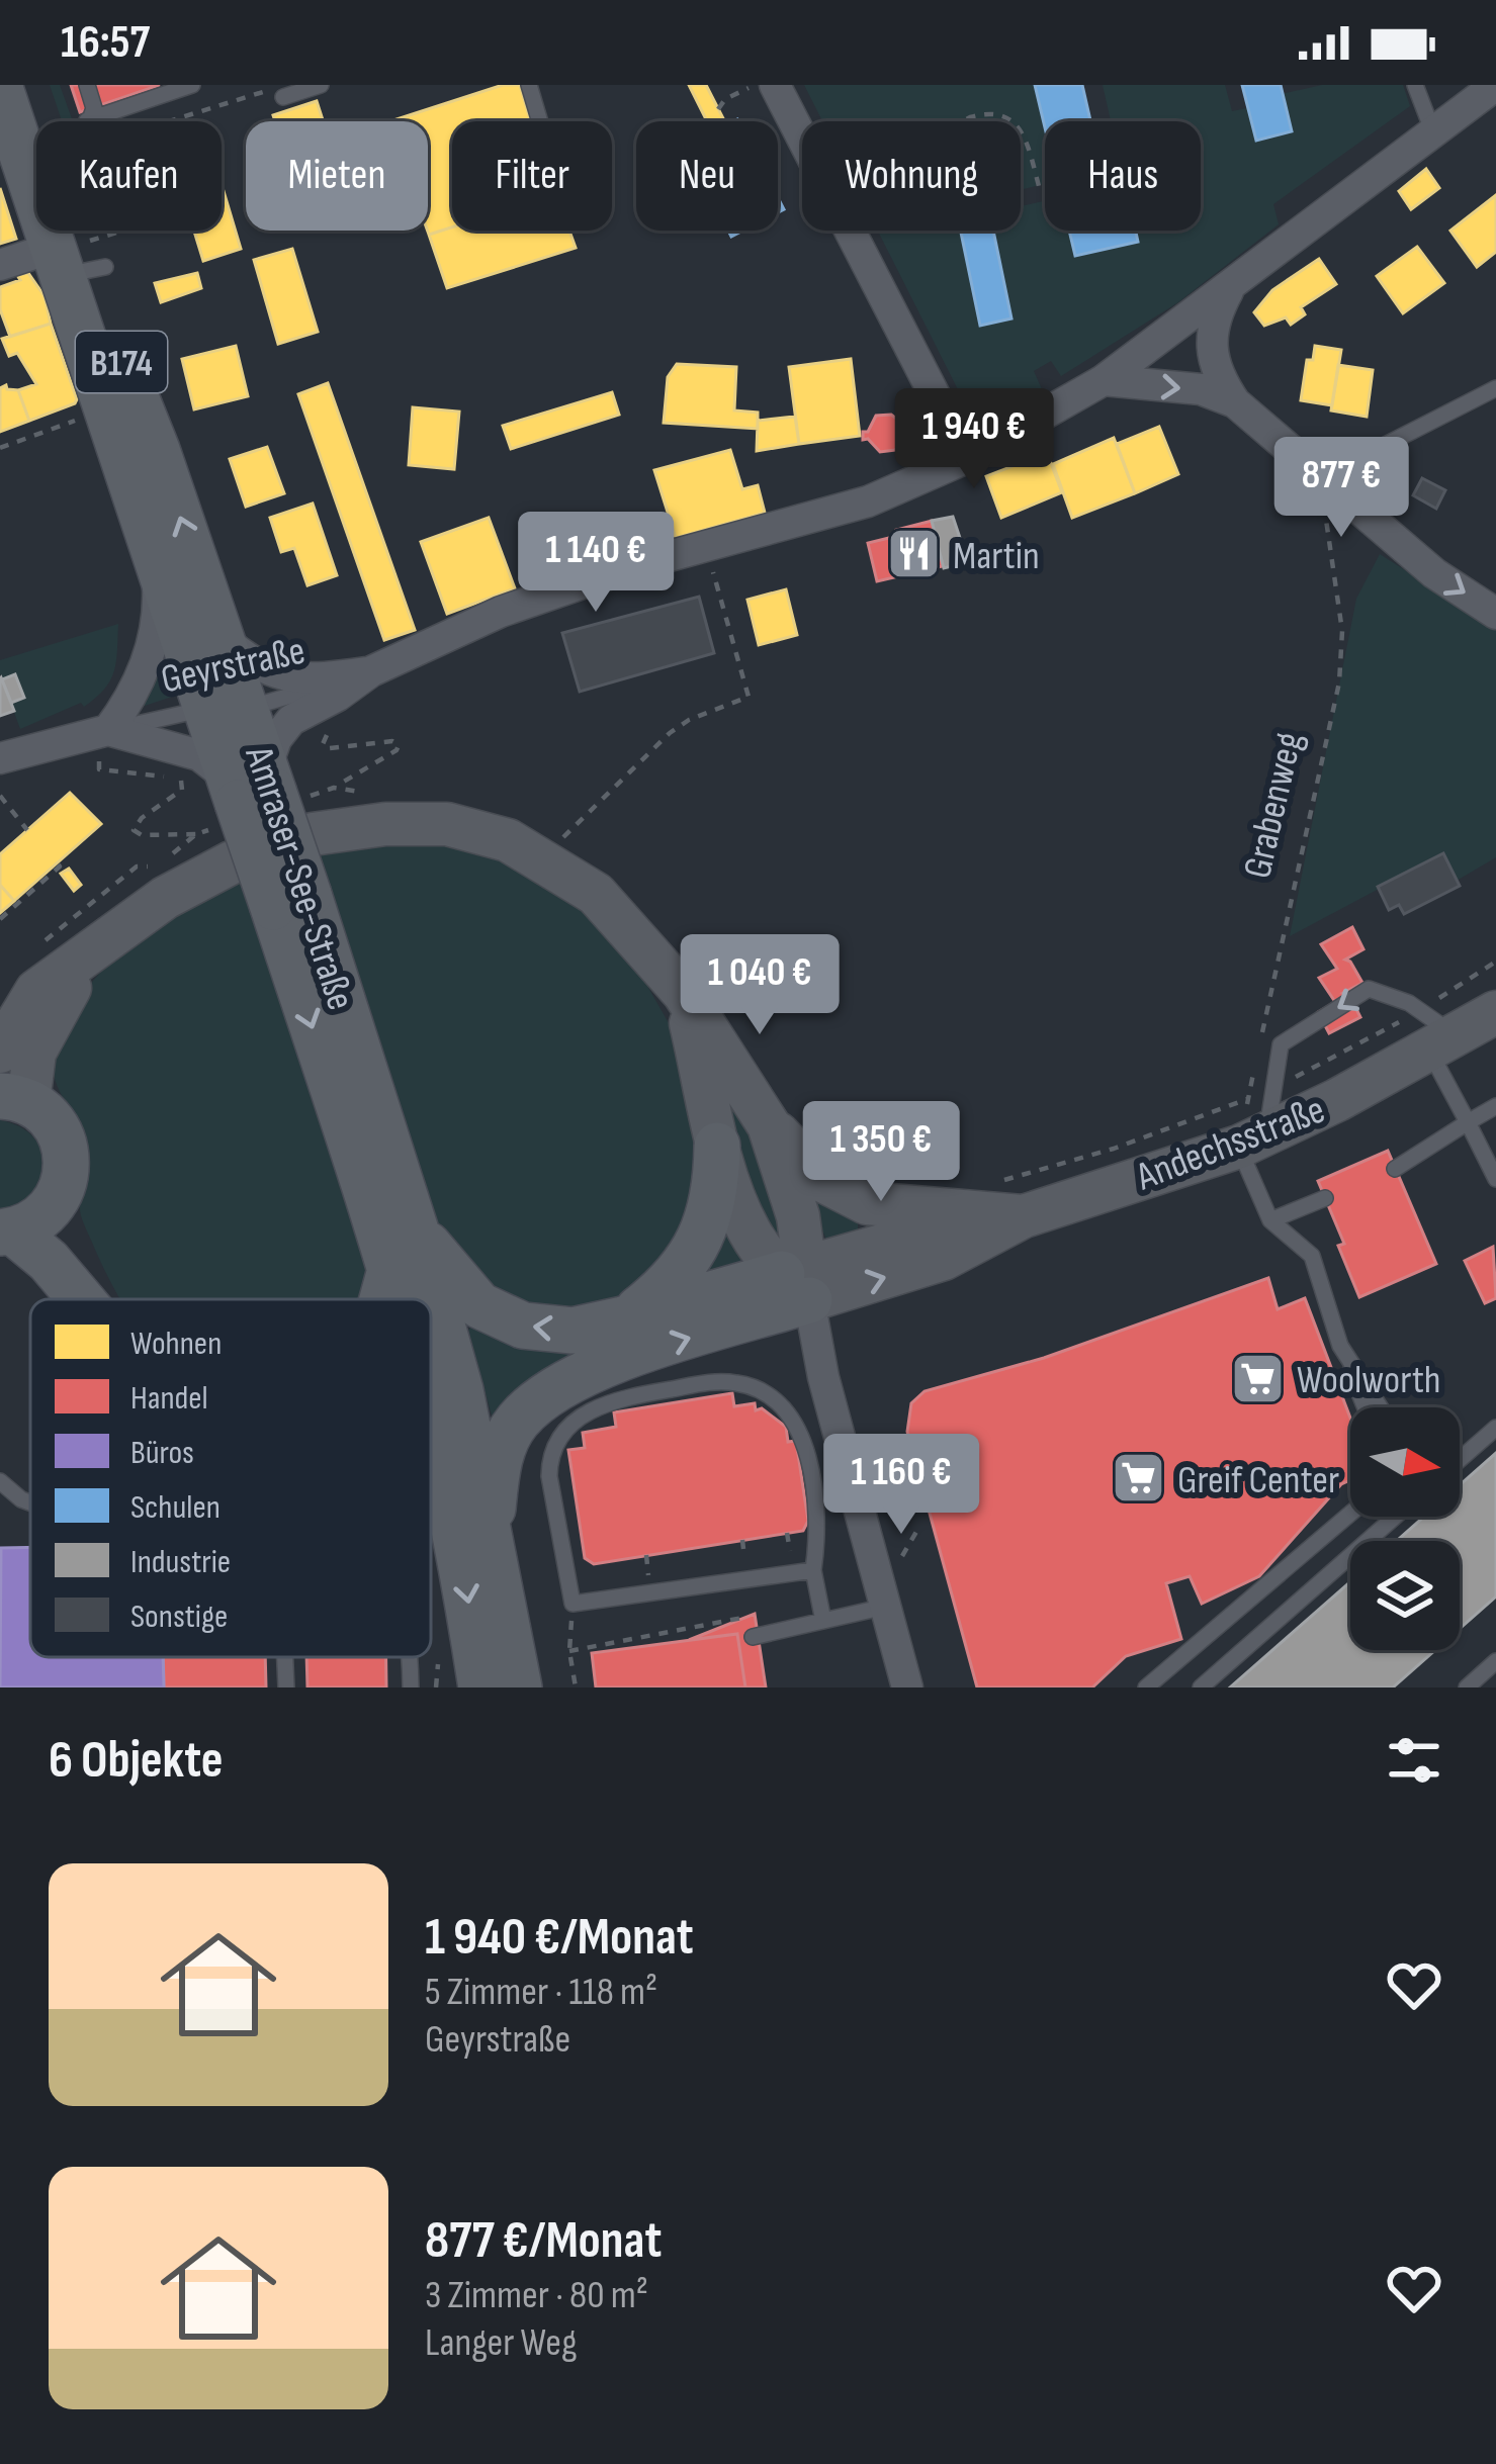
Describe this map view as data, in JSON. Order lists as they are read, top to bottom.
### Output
{
  "streets": {
    "main road": ["B174", "Amraser-See-Straße", "Andechsstraße"],
    "street": ["Geyrstraße"],
    "path": ["Grabenweg"]
  },
  "crossings": [
    ["Geyrstraße", "Amraser-See-Straße"]
  ],
  "places": {
    "restaurant": ["Martin"],
    "supermarket": ["Woolworth", "Greif Center"]
  },
  "legend": [
    "Wohnen",
    "Handel",
    "Büros",
    "Schulen",
    "Industrie",
    "Sonstige"
  ],
  "north": "right",
  "page": {
    "status": "16:57",
    "chip": [
      "Kaufen",
      "Mieten",
      "Filter",
      "Neu",
      "Wohnung",
      "Haus"
    ],
    "price": [
      "1 940 €",
      "877 €",
      "1 140 €",
      "1 040 €",
      "1 350 €",
      "1 160 €"
    ],
    "heading": "6 Objekte",
    "list": [
      {
        "name": "1 940 €/Monat",
        "note": "5 Zimmer · 118 m² · Geyrstraße"
      },
      {
        "name": "877 €/Monat",
        "note": "3 Zimmer · 80 m² · Langer Weg"
      }
    ]
  }
}
